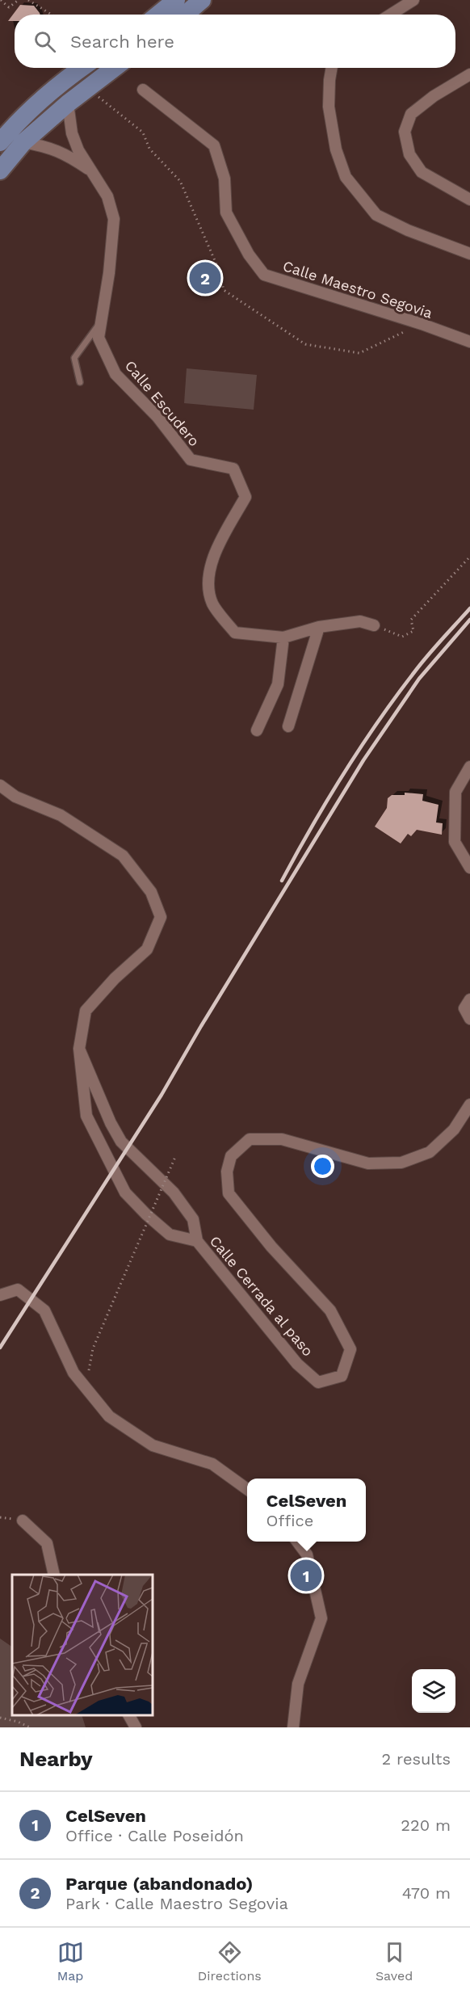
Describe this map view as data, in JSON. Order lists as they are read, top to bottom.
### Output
{
  "streets": {
    "street": ["Calle Maestro Segovia", "Calle Escudero", "Calle Cerrada al paso"]
  },
  "page": {
    "search": "Search here",
    "pins": ["2", "1"],
    "popup": ["CelSeven", "Office"],
    "heading": ["Nearby", "2 results"],
    "list": [
      {
        "mark": "1",
        "name": "CelSeven",
        "note": "Office · Calle Poseidón",
        "value": "220 m"
      },
      {
        "mark": "2",
        "name": "Parque (abandonado)",
        "note": "Park · Calle Maestro Segovia",
        "value": "470 m"
      }
    ],
    "nav": ["Map", "Directions", "Saved"]
  }
}
